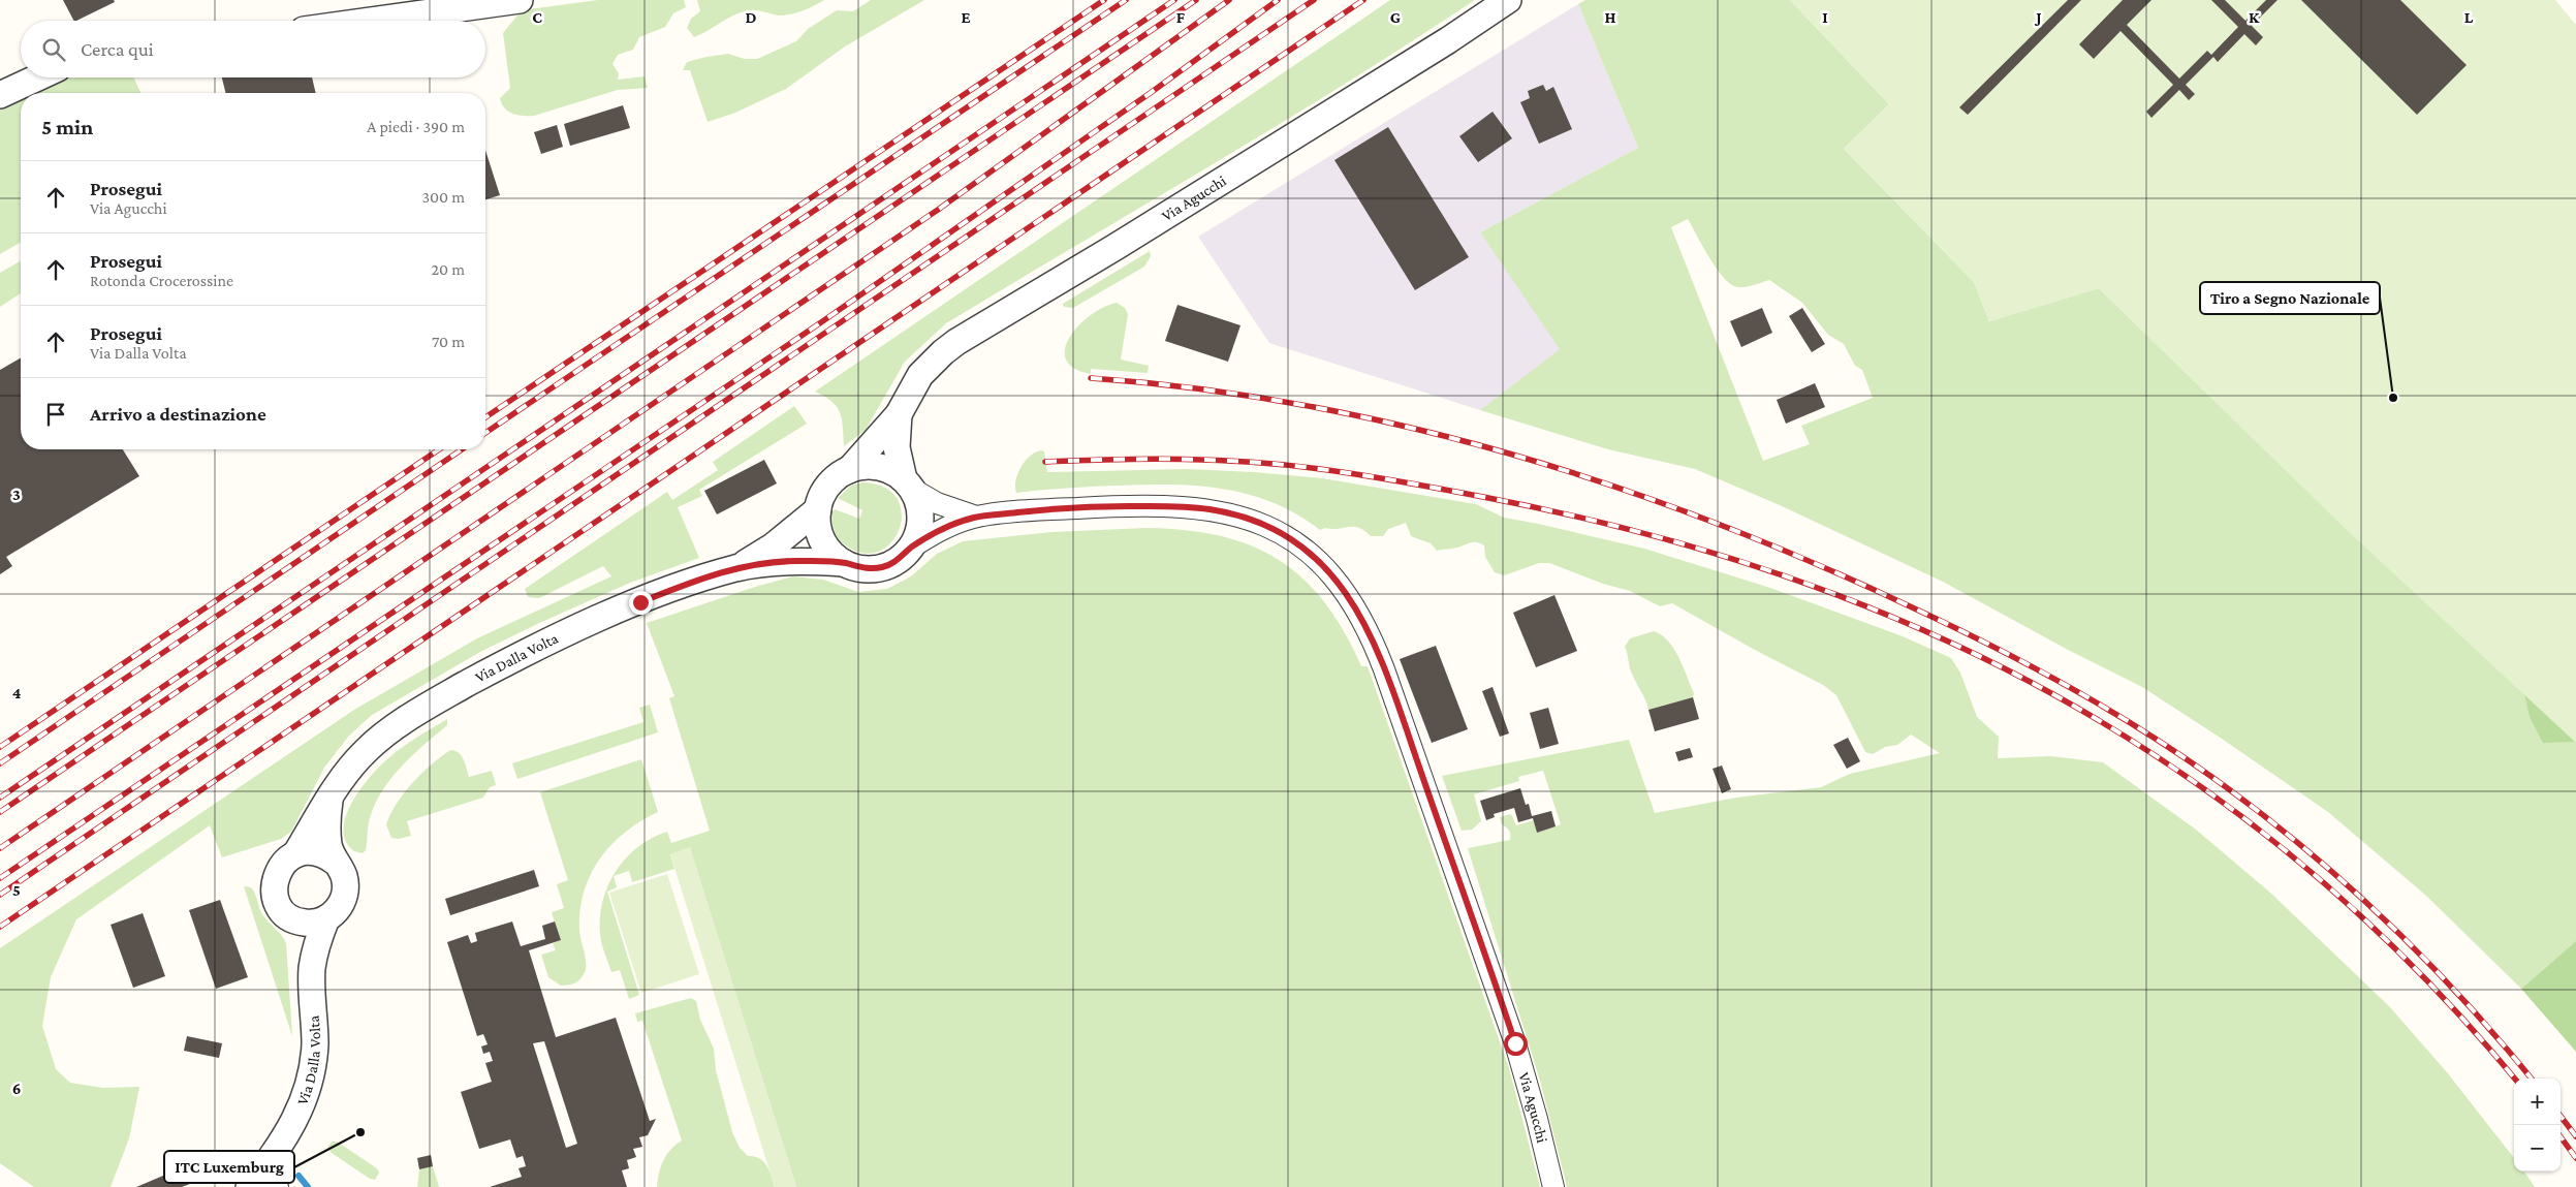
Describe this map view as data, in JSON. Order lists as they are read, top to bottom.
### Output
{
  "streets": {
    "street": ["Via Agucchi", "Via Dalla Volta"]
  },
  "crossings": [
    ["Via Agucchi", "Via Dalla Volta"]
  ],
  "places": ["Tiro a Segno Nazionale", "ITC Luxemburg"],
  "page": {
    "search": "Cerca qui",
    "heading": ["5 min", "A piedi · 390 m"],
    "list": [
      ["Prosegui", "Via Agucchi", "300 m"],
      ["Prosegui", "Rotonda Crocerossine", "20 m"],
      ["Prosegui", "Via Dalla Volta", "70 m"],
      "Arrivo a destinazione"
    ],
    "map_buttons": ["+", "−"]
  },
  "grid": {
    "columns": [
      "C",
      "D",
      "E",
      "F",
      "G",
      "H",
      "I",
      "J",
      "K",
      "L"
    ],
    "rows": [
      "3",
      "4",
      "5",
      "6"
    ]
  }
}
